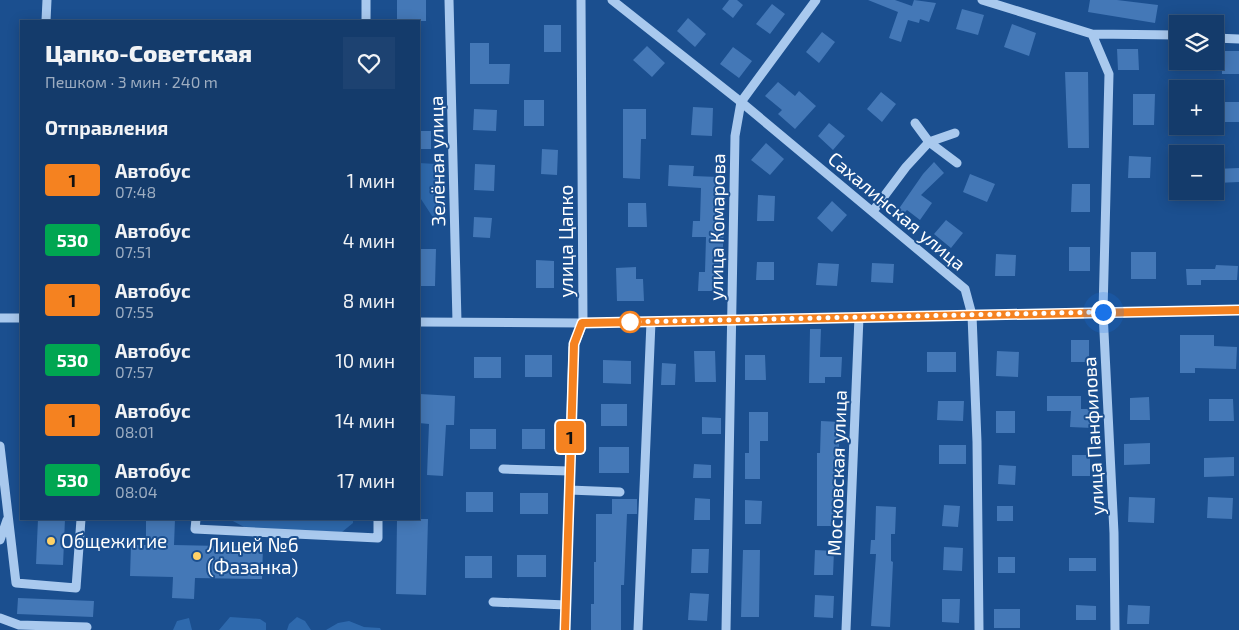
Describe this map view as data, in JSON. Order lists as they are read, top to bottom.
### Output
{
  "streets": {
    "street": [
      "Зелёная улица",
      "Сахалинская улица",
      "улица Комарова",
      "улица Цапко",
      "улица Панфилова",
      "Московская улица"
    ]
  },
  "crossings": [
    ["Сахалинская улица", "улица Комарова"]
  ],
  "places": ["Общежитие", "Лицей №6 (Фазанка)"],
  "lines": ["bus line 1"],
  "page": {
    "on_map": "1",
    "map_buttons": ["+", "−"],
    "heading": [
      ["Цапко-Советская", "Пешком · 3 мин · 240 m"],
      "Отправления"
    ],
    "list": [
      {
        "mark": "1",
        "name": "Автобус",
        "note": "07:48",
        "value": "1 мин"
      },
      {
        "mark": "530",
        "name": "Автобус",
        "note": "07:51",
        "value": "4 мин"
      },
      {
        "mark": "1",
        "name": "Автобус",
        "note": "07:55",
        "value": "8 мин"
      },
      {
        "mark": "530",
        "name": "Автобус",
        "note": "07:57",
        "value": "10 мин"
      },
      {
        "mark": "1",
        "name": "Автобус",
        "note": "08:01",
        "value": "14 мин"
      },
      {
        "mark": "530",
        "name": "Автобус",
        "note": "08:04",
        "value": "17 мин"
      }
    ]
  }
}
